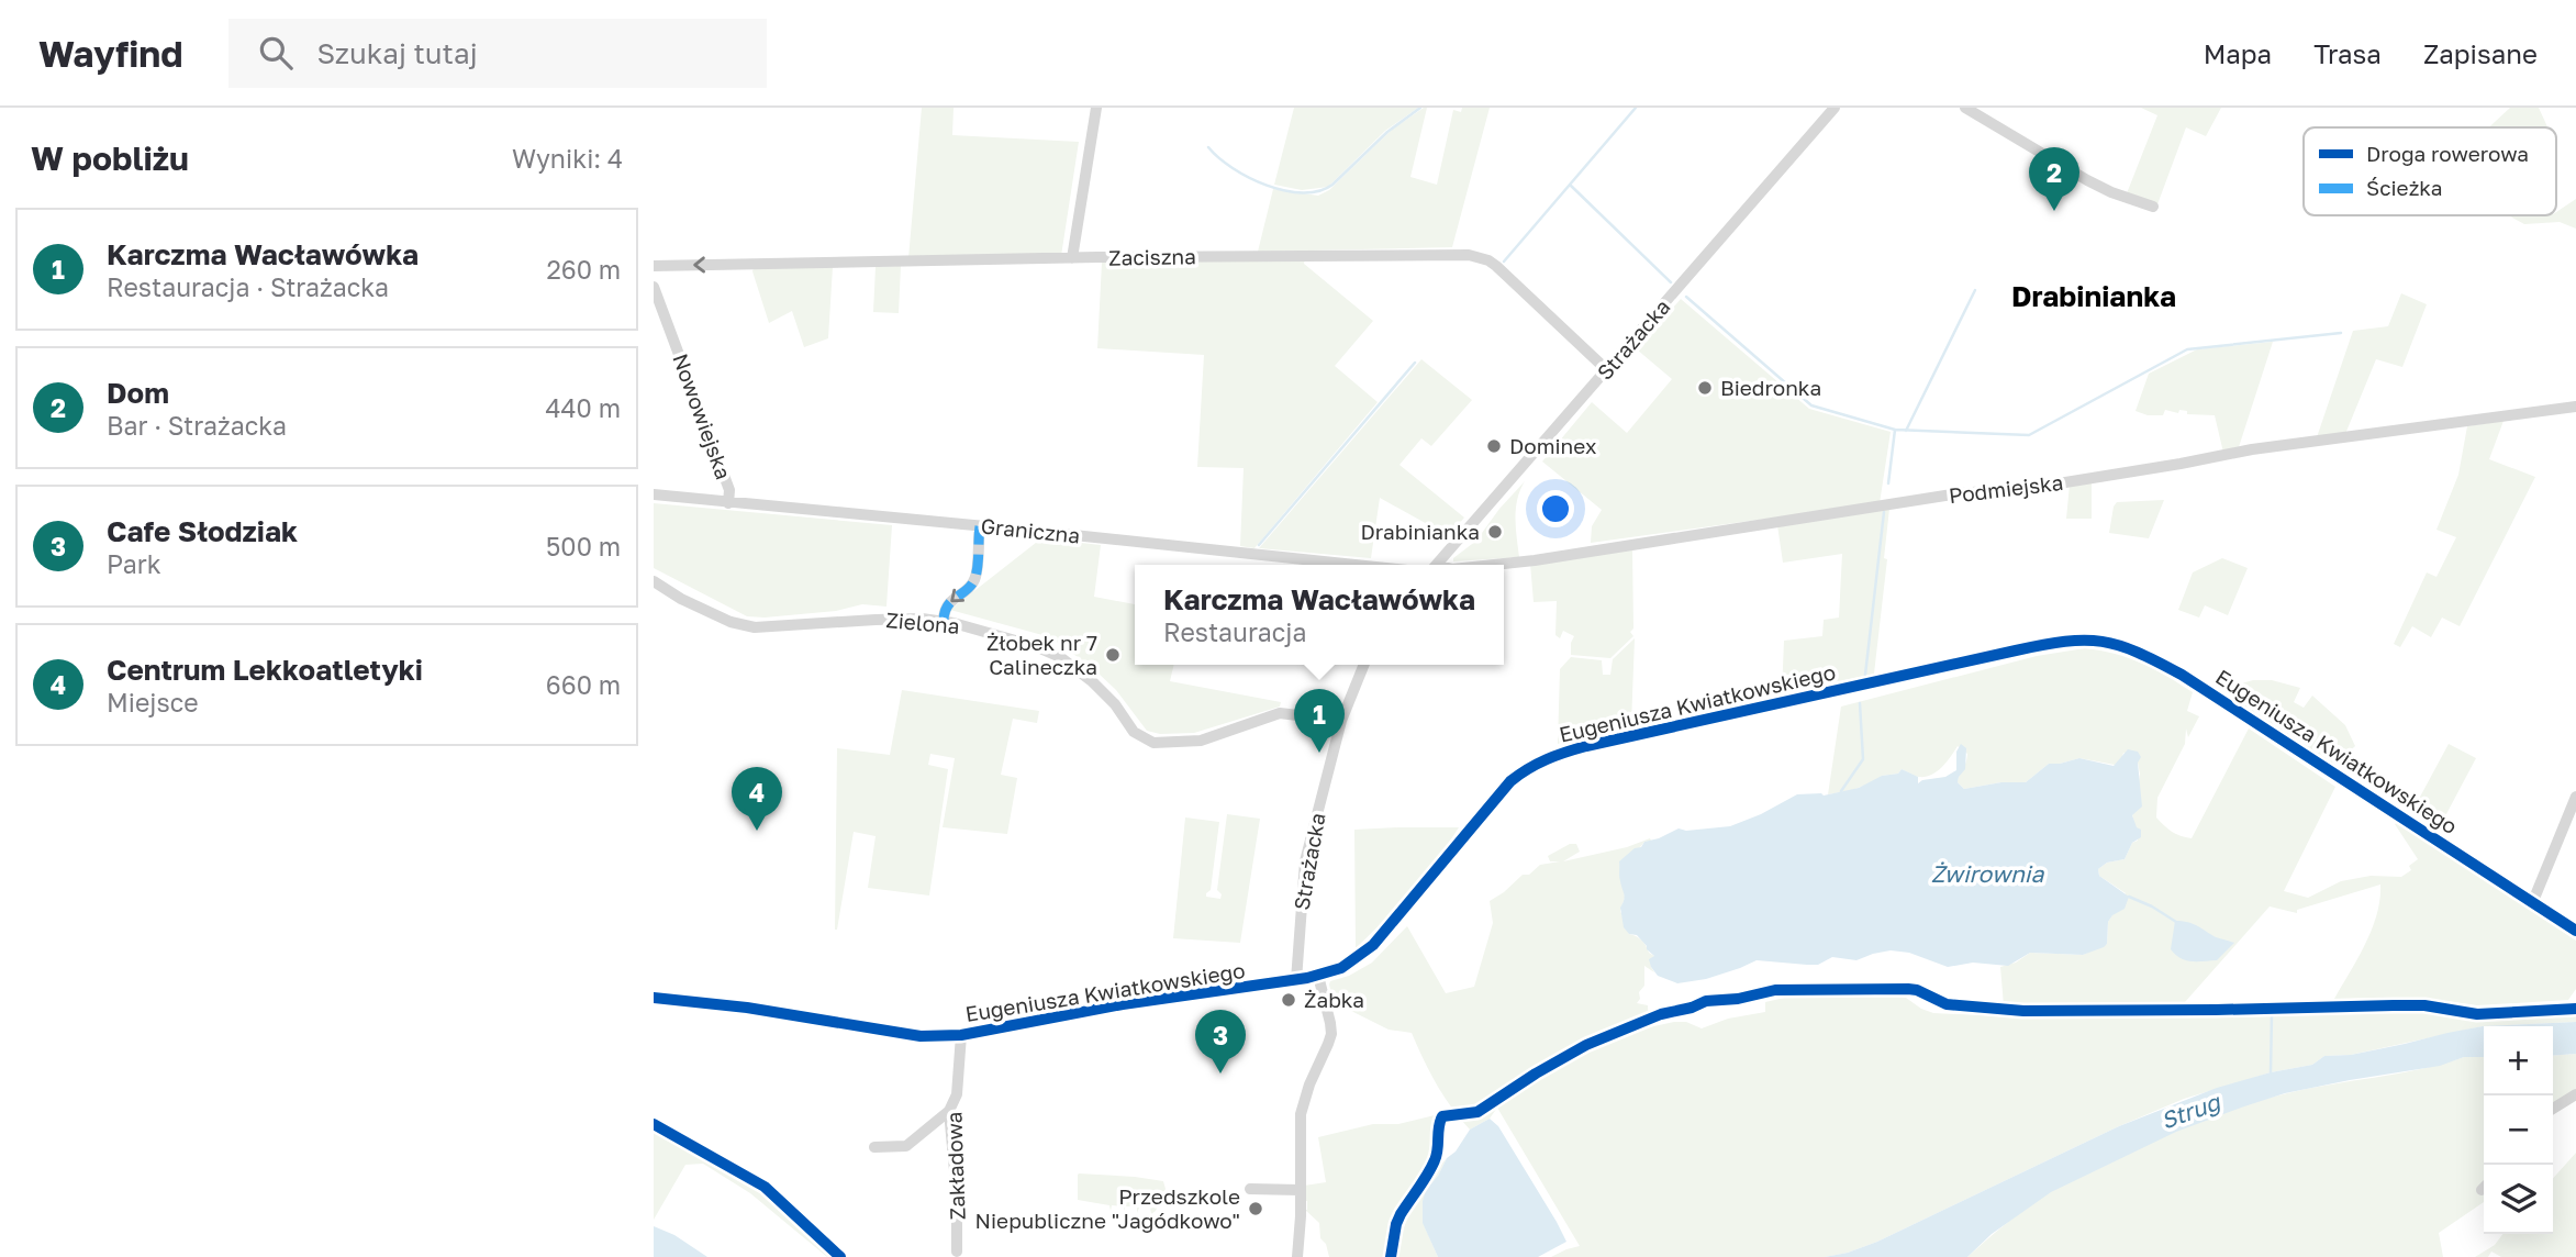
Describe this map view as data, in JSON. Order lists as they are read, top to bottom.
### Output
{
  "streets": {
    "street": [
      "Zaciszna",
      "Strażacka",
      "Nowowiejska",
      "Podmiejska",
      "Graniczna",
      "Zielona",
      "Eugeniusza Kwiatkowskiego",
      "Zakładowa"
    ]
  },
  "crossings": [
    ["Zaciszna", "Strażacka"],
    ["Strażacka", "Zielona"],
    ["Strażacka", "Eugeniusza Kwiatkowskiego"],
    ["Nowowiejska", "Graniczna"],
    ["Eugeniusza Kwiatkowskiego", "Zakładowa"]
  ],
  "one_way": ["Zaciszna"],
  "districts": ["Drabinianka"],
  "water": ["Żwirownia", "Strug"],
  "places": [
    "Biedronka",
    "Dominex",
    "Drabinianka",
    "Żłobek nr 7 Calineczka",
    "Żabka",
    "Przedszkole Niepubliczne \"Jagódkowo\""
  ],
  "legend": ["Droga rowerowa", "Ścieżka"],
  "page": {
    "header": "Wayfind",
    "search": "Szukaj tutaj",
    "nav": ["Mapa", "Trasa", "Zapisane"],
    "heading": ["W pobliżu", "Wyniki: 4"],
    "pins": [
      "2",
      "1",
      "4",
      "3"
    ],
    "list": [
      {
        "mark": "1",
        "name": "Karczma Wacławówka",
        "note": "Restauracja · Strażacka",
        "value": "260 m"
      },
      {
        "mark": "2",
        "name": "Dom",
        "note": "Bar · Strażacka",
        "value": "440 m"
      },
      {
        "mark": "3",
        "name": "Cafe Słodziak",
        "note": "Park",
        "value": "500 m"
      },
      {
        "mark": "4",
        "name": "Centrum Lekkoatletyki",
        "note": "Miejsce",
        "value": "660 m"
      }
    ],
    "popup": ["Karczma Wacławówka", "Restauracja"],
    "map_buttons": ["+", "−"]
  }
}
